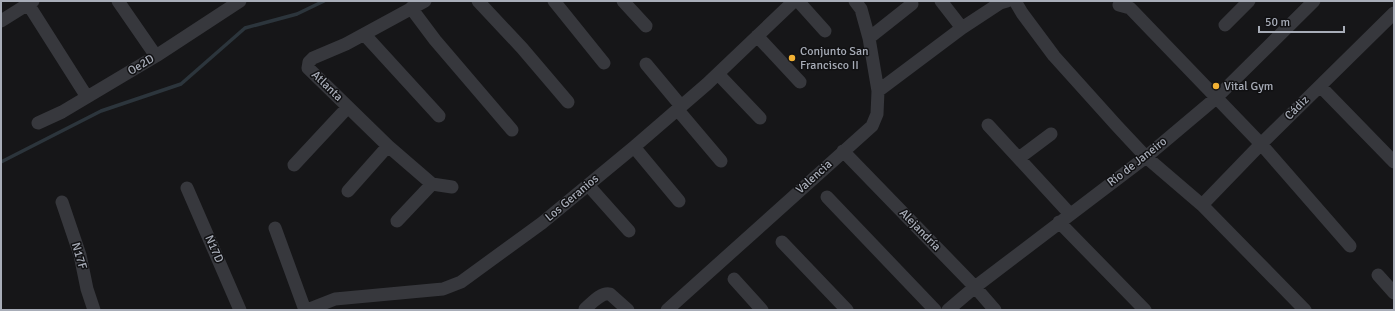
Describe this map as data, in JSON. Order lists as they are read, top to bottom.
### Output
{
  "streets": {
    "street": [
      "Oe2D",
      "Atlanta",
      "Cádiz",
      "Río de Janeiro",
      "Valencia",
      "Los Geranios",
      "Alejandría",
      "N17D",
      "N17F"
    ]
  },
  "crossings": [
    ["Río de Janeiro", "Alejandría"],
    ["Valencia", "Alejandría"]
  ],
  "places": ["Conjunto San Francisco II", "Vital Gym"],
  "scale_bar": "50 m"
}
